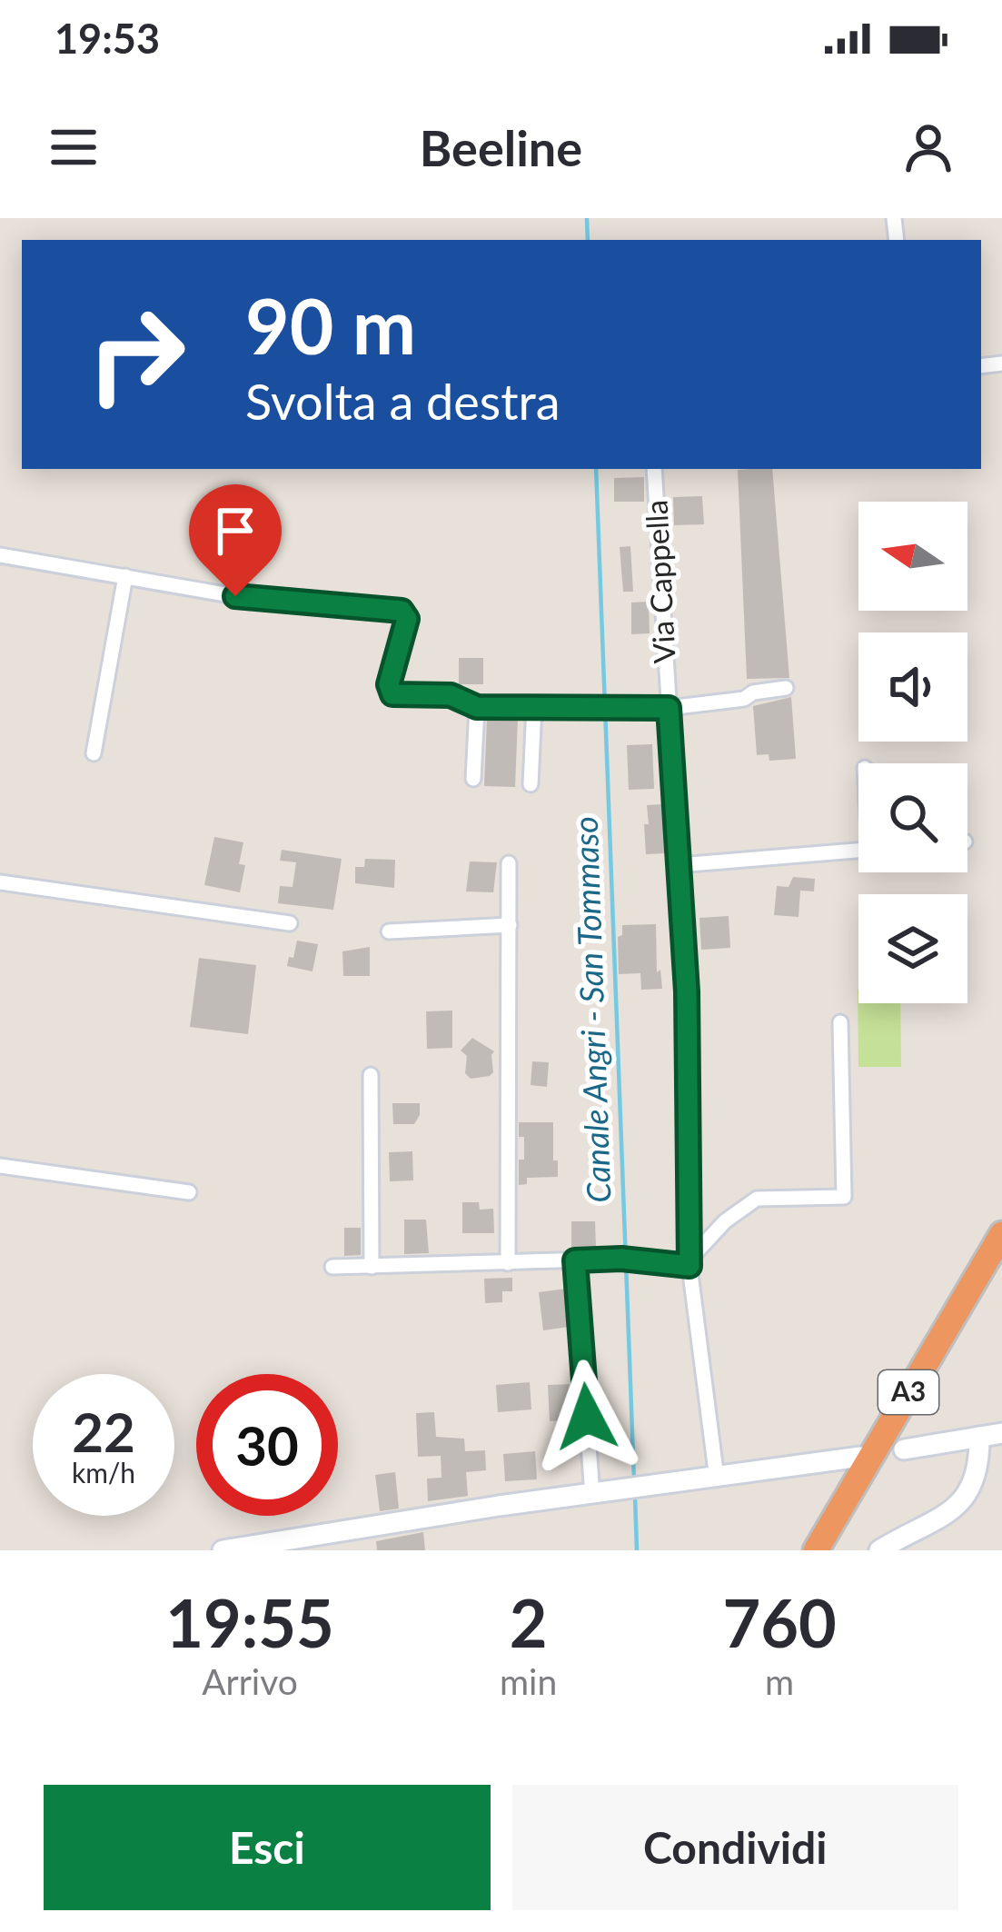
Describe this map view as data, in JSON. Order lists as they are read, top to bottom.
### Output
{
  "streets": {
    "highway": ["A3"],
    "street": ["Via Cappella"]
  },
  "water": ["Canale Angri - San Tommaso"],
  "north": "left",
  "page": {
    "status": "19:53",
    "header": "Beeline",
    "turn": ["90 m", "Svolta a destra"],
    "speed": "22 km/h",
    "limit": "30",
    "eta": [
      "19:55",
      "Arrivo",
      "2",
      "min",
      "760",
      "m"
    ],
    "buttons": ["Esci", "Condividi"]
  }
}
